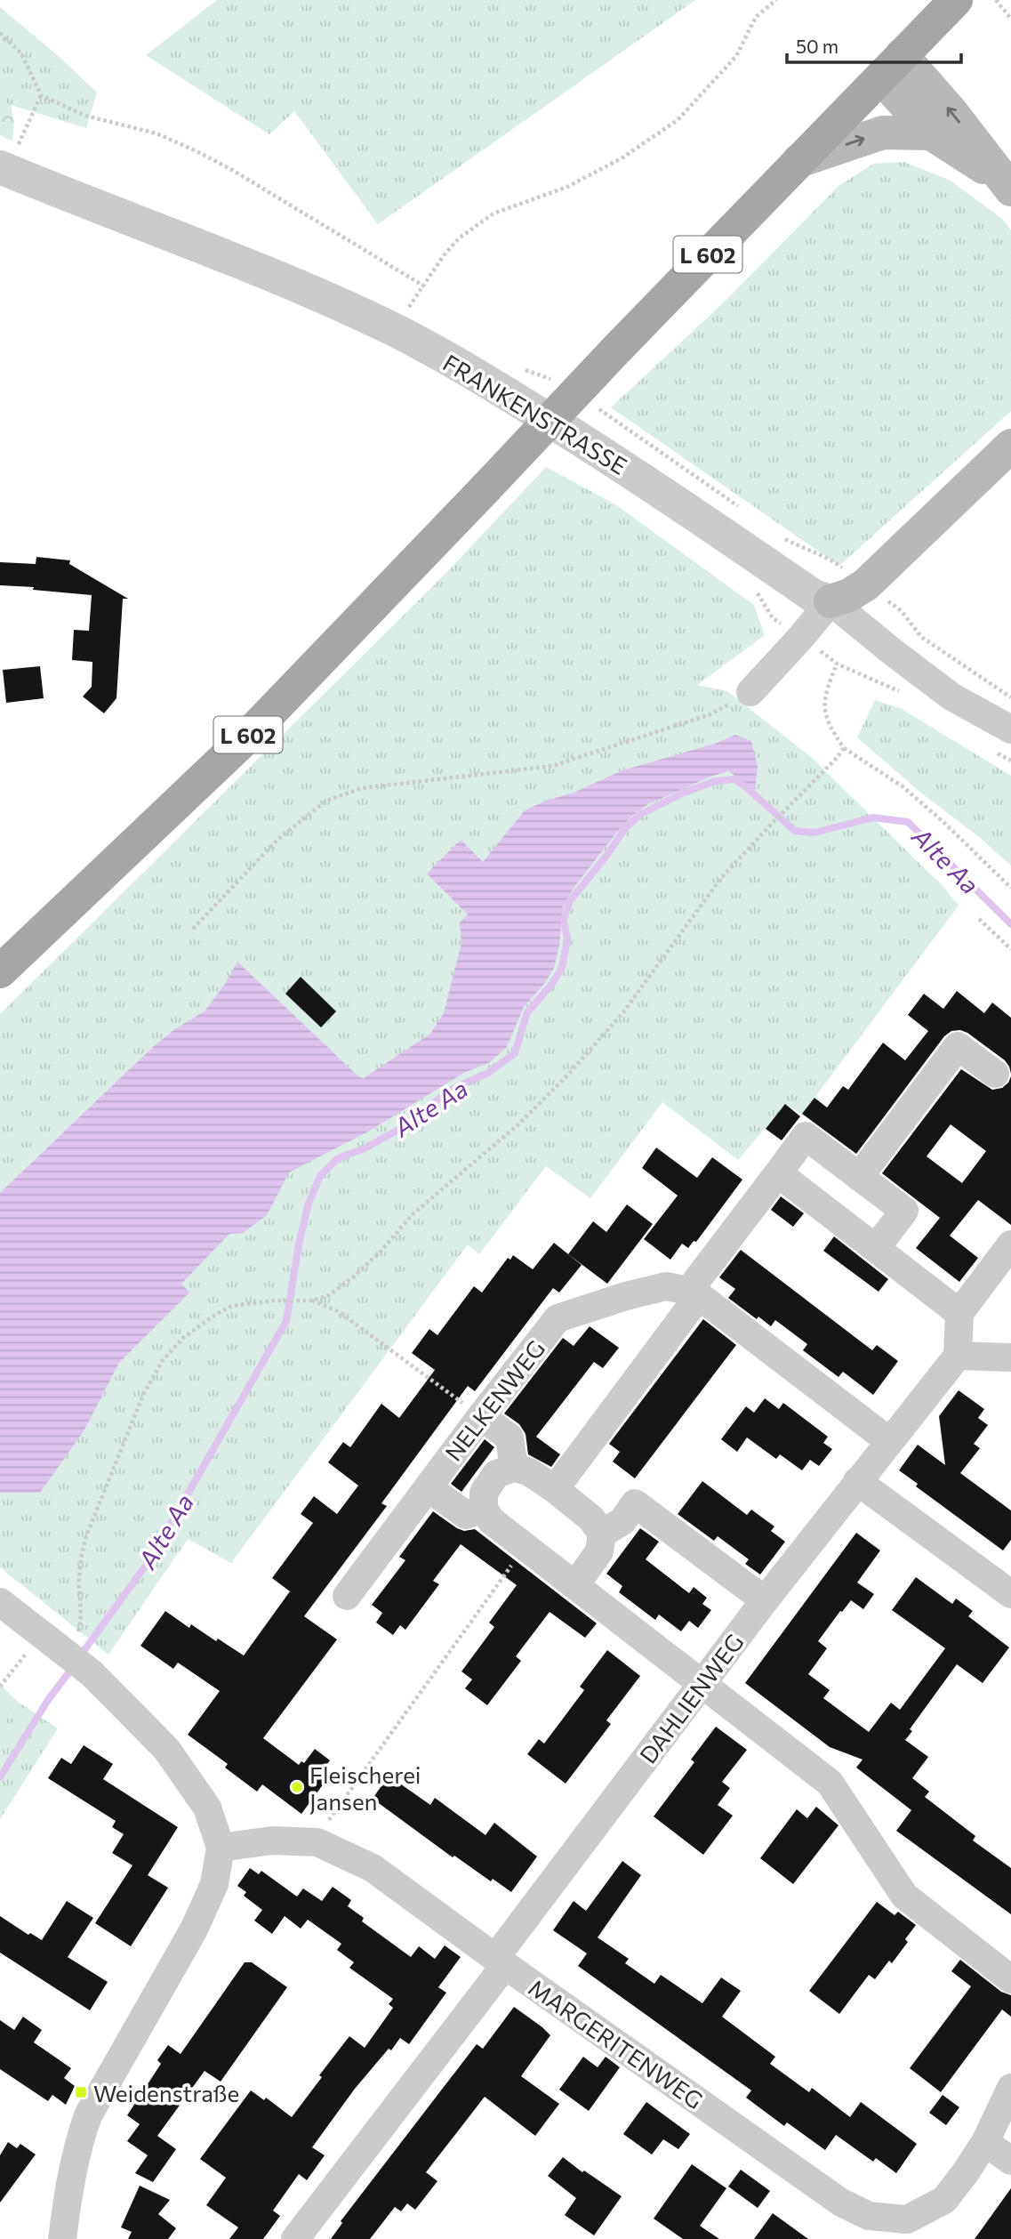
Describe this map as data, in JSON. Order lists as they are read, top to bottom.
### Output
{
  "streets": {
    "main road": ["L 602"],
    "street": [
      "FRANKENSTRASSE",
      "NELKENWEG",
      "DAHLIENWEG",
      "MARGERITENWEG"
    ]
  },
  "crossings": [
    ["DAHLIENWEG", "MARGERITENWEG"]
  ],
  "water": ["Alte Aa"],
  "places": {
    "other": ["Fleischerei Jansen"],
    "transit": ["Weidenstraße"]
  },
  "scale_bar": "50 m"
}
